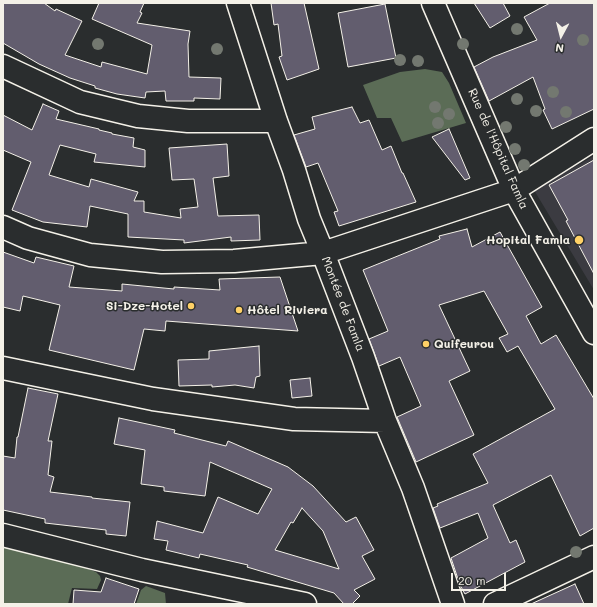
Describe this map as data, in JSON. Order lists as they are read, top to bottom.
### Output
{
  "streets": {
    "street": ["Rue de l'Hôpital Famla", "Montée de Famla"]
  },
  "places": [
    "Hopital Famla",
    "Si-Dze-Hotel",
    "Hôtel Riviera",
    "Quifeurou"
  ],
  "scale_bar": "20 m",
  "north": "bottom"
}
